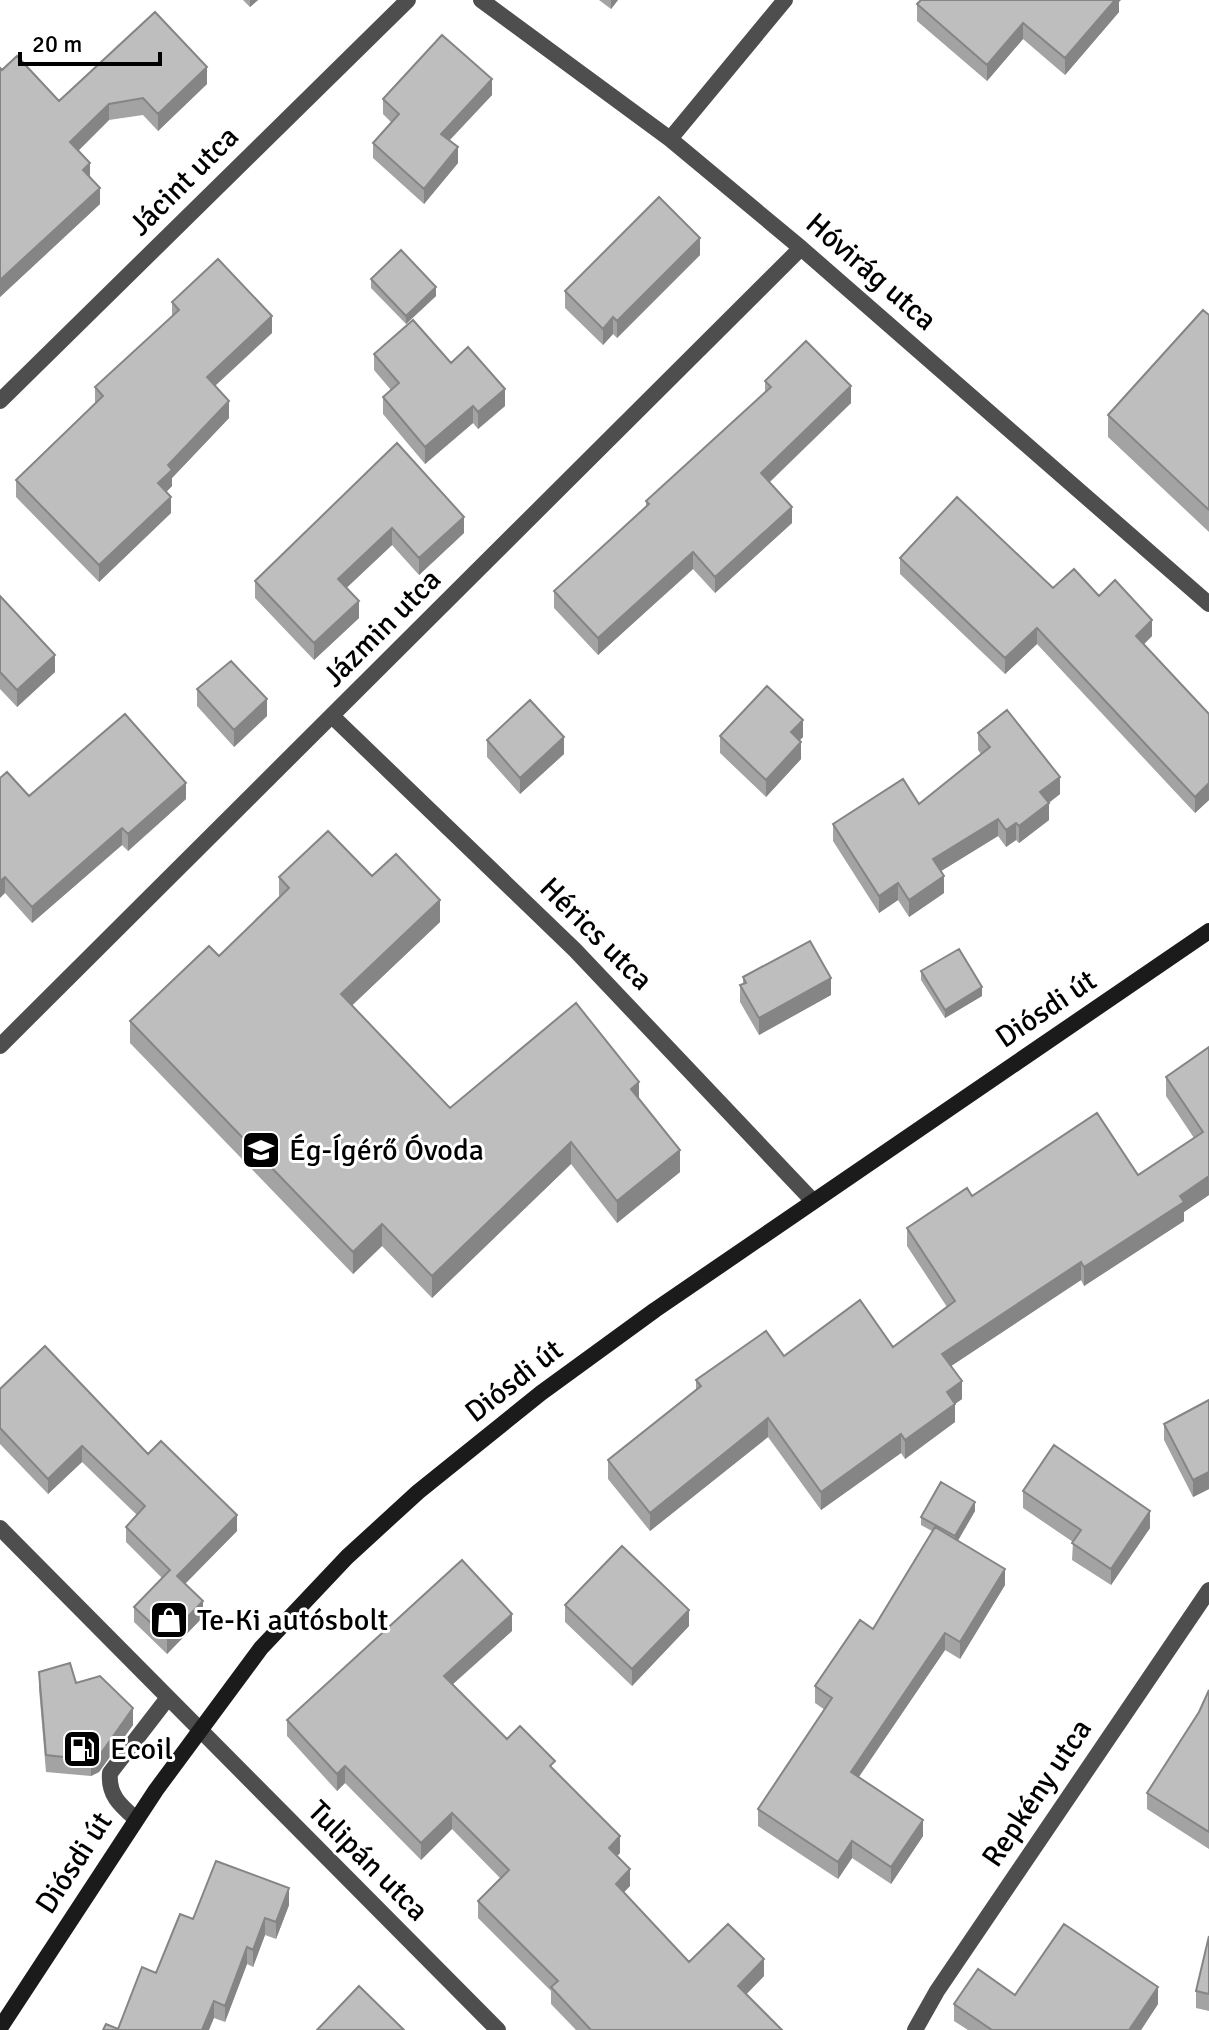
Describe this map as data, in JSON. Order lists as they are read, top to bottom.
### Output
{
  "streets": {
    "main road": ["Diósdi út"],
    "street": [
      "Jácint utca",
      "Hóvirág utca",
      "Jázmin utca",
      "Hérics utca",
      "Repkény utca",
      "Tulipán utca"
    ]
  },
  "crossings": [
    ["Hóvirág utca", "Jázmin utca"],
    ["Jázmin utca", "Hérics utca"],
    ["Hérics utca", "Diósdi út"],
    ["Diósdi út", "Tulipán utca"]
  ],
  "places": {
    "school or university": ["Ég-Ígérő Óvoda"],
    "shop": ["Te-Ki autósbolt"],
    "fuel station": ["Ecoil"]
  },
  "scale_bar": "20 m"
}
